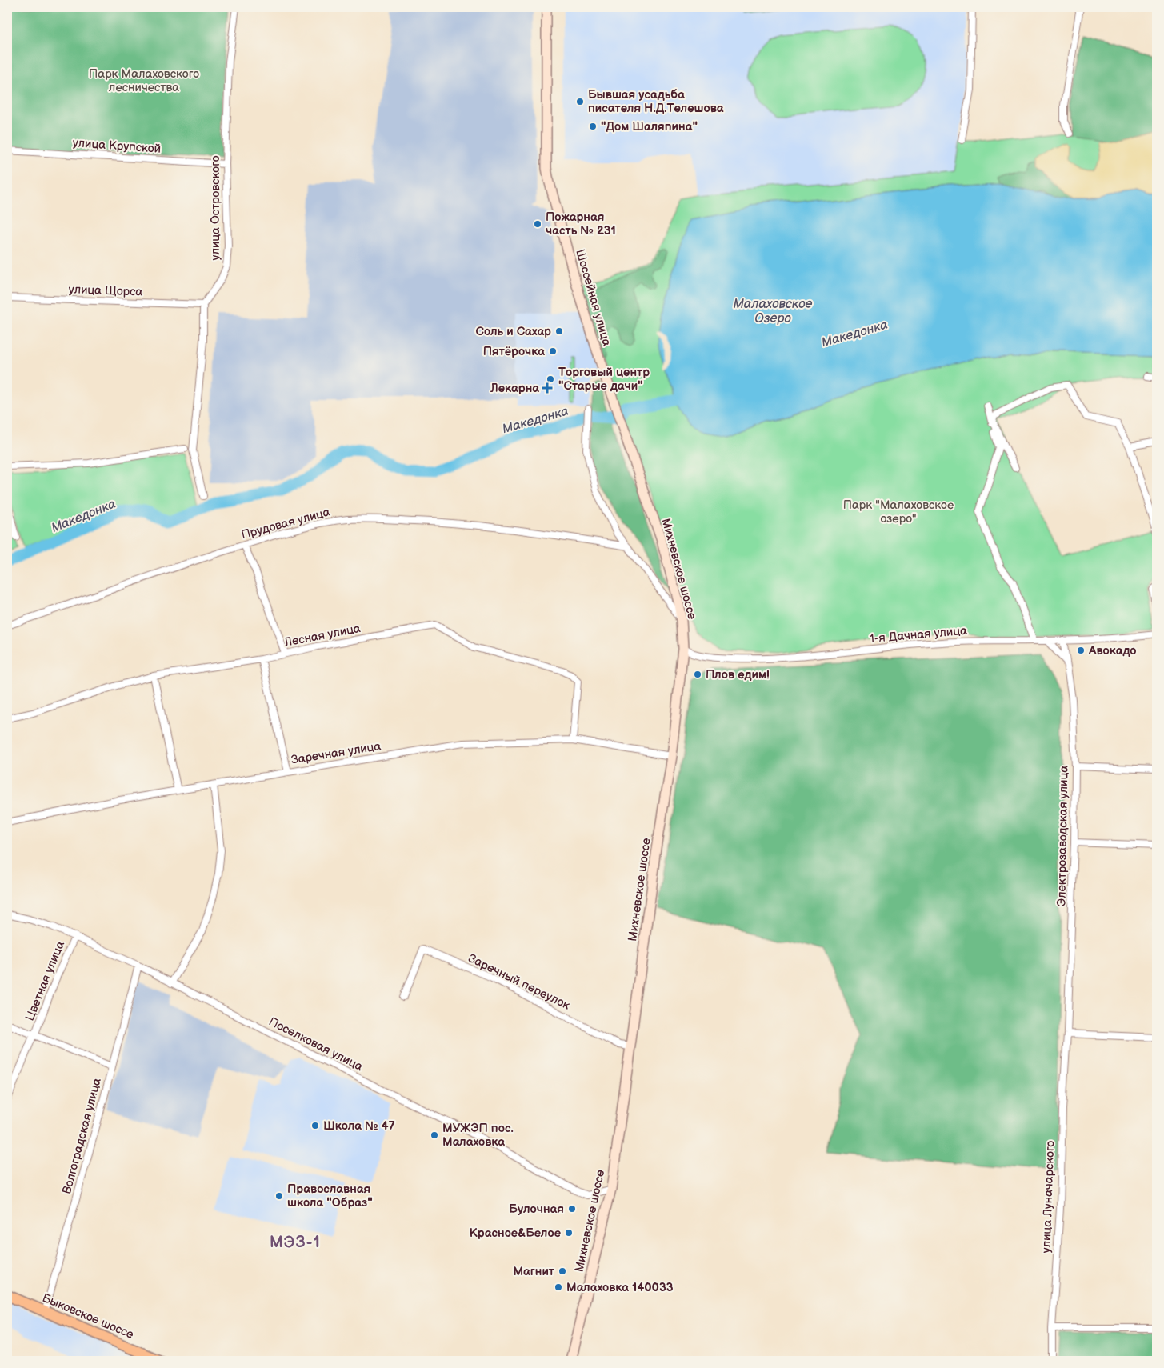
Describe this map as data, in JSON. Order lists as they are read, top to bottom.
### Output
{
  "streets": {
    "main road": ["Шоссейная улица", "Михневское шоссе", "Быковское шоссе"],
    "street": [
      "улица Крупской",
      "улица Островского",
      "улица Щорса",
      "Прудовая улица",
      "1-я Дачная улица",
      "Лесная улица",
      "Заречная улица",
      "Электрозаводская улица",
      "Цветная улица",
      "Заречный переулок",
      "Поселковая улица",
      "Волгоградская улица",
      "улица Луначарского"
    ]
  },
  "crossings": [
    ["улица Крупской", "улица Островского"],
    ["улица Островского", "улица Щорса"],
    ["Шоссейная улица", "Михневское шоссе"],
    ["Михневское шоссе", "1-я Дачная улица"],
    ["Михневское шоссе", "Заречная улица"],
    ["Михневское шоссе", "Заречный переулок"],
    ["Михневское шоссе", "Поселковая улица"],
    ["1-я Дачная улица", "Электрозаводская улица"],
    ["Лесная улица", "Заречная улица"],
    ["Электрозаводская улица", "улица Луначарского"],
    ["Цветная улица", "Поселковая улица"],
    ["Поселковая улица", "Волгоградская улица"],
    ["Волгоградская улица", "Быковское шоссе"]
  ],
  "districts": ["МЭЗ-1"],
  "water": ["Малаховское Озеро", "Македонка"],
  "parks": ["Парк Малаховского лесничества", "Парк \"Малаховское озеро\""],
  "places": {
    "other": [
      "Бывшая усадьба писателя Н.Д.Телешова",
      "\"Дом Шаляпина\"",
      "Пожарная часть № 231",
      "Соль и Сахар",
      "Пятёрочка",
      "Торговый центр \"Старые дачи\"",
      "Авокадо",
      "Плов едим!",
      "Школа № 47",
      "МУЖЭП пос. Малаховка",
      "Православная школа \"Образ\"",
      "Булочная",
      "Красное&Белое",
      "Магнит",
      "Малаховка 140033"
    ],
    "health": ["Лекарна"]
  }
}
